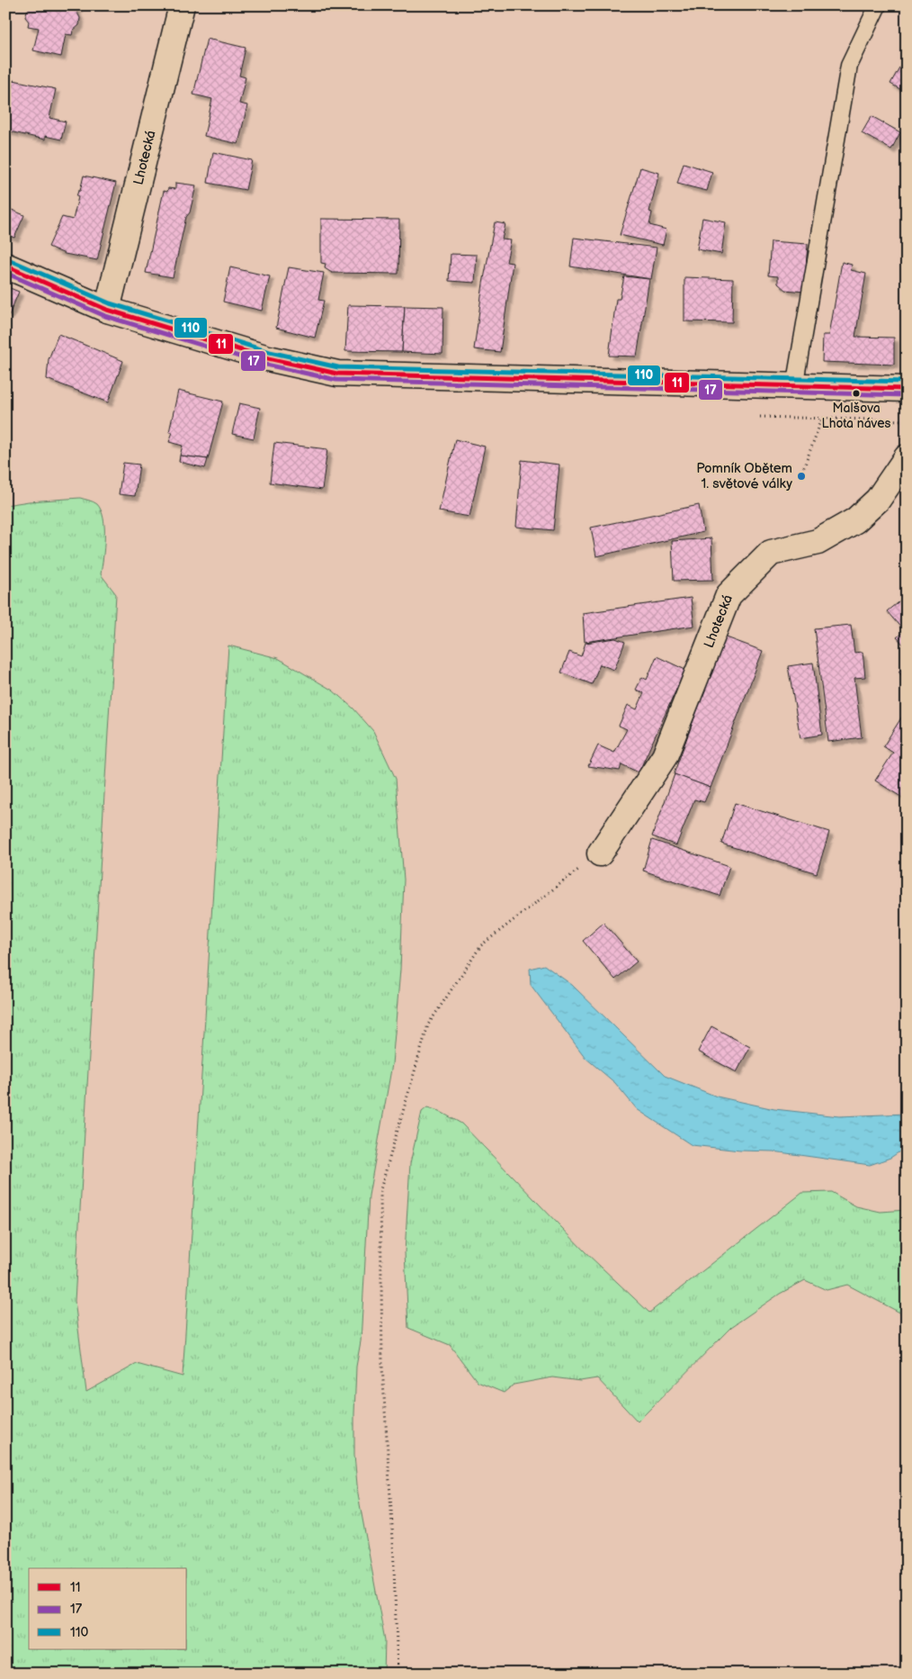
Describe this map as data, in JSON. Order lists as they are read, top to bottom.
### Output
{
  "streets": {
    "street": ["Lhotecká"]
  },
  "places": ["Malšova Lhota náves", "Pomník Obětem 1. světové války"],
  "lines": ["transit line 110", "transit line 11", "transit line 17"],
  "legend": ["11", "17", "110"]
}
